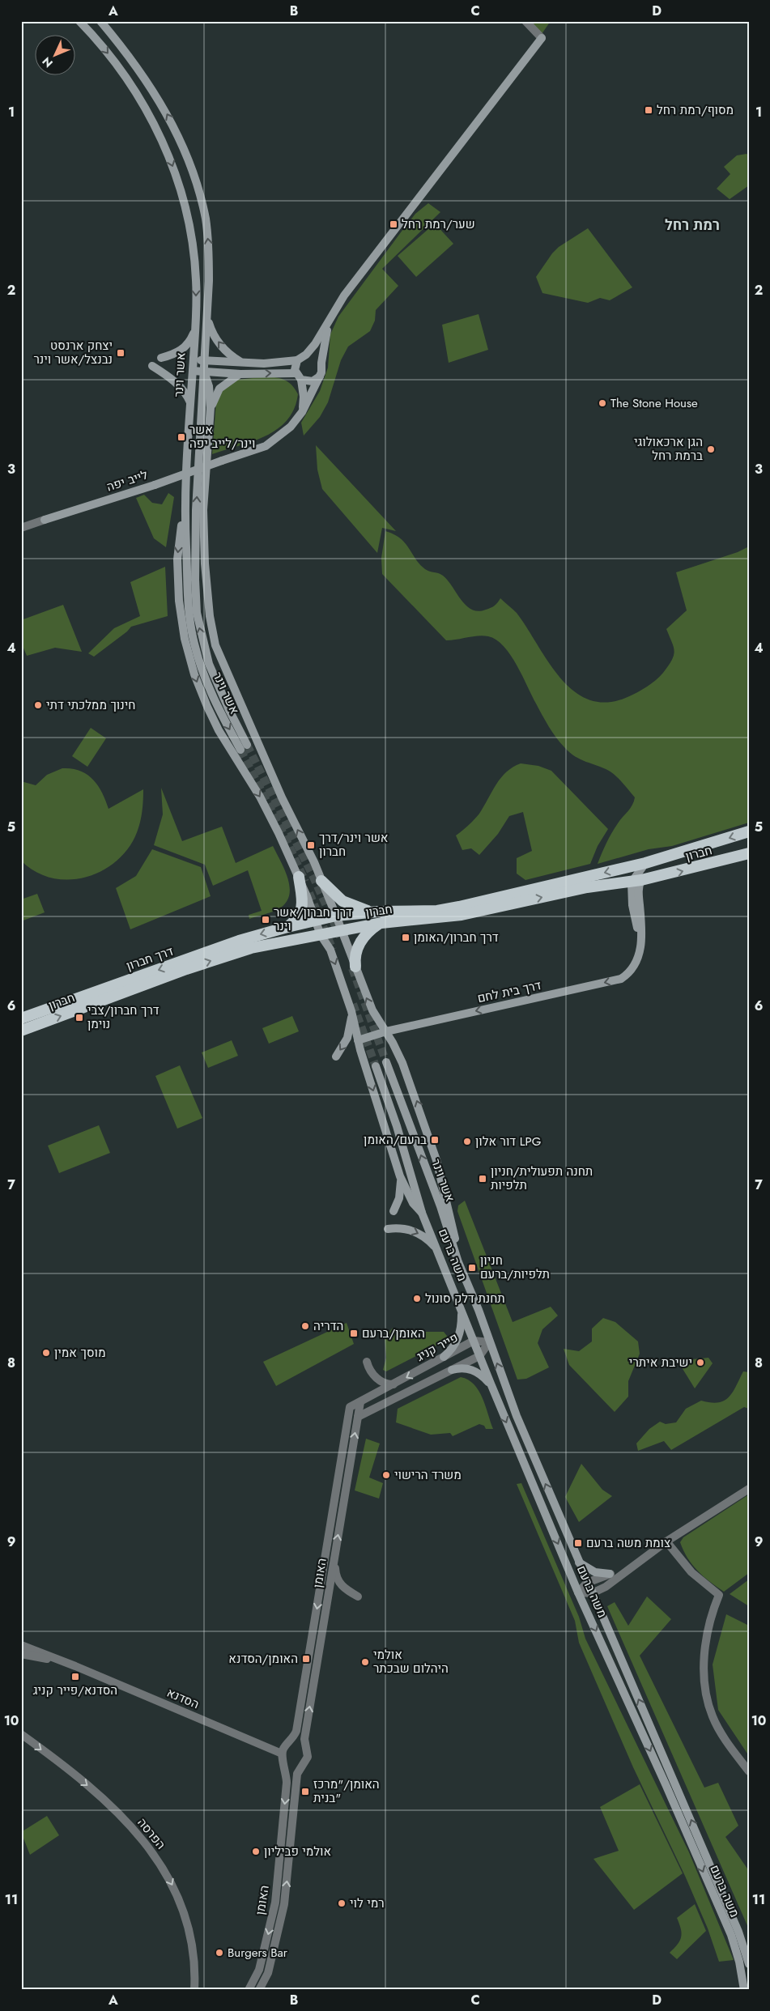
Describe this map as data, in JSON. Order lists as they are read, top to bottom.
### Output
{
  "streets": {
    "highway": ["חברון", "דרך חברון"],
    "main road": [
      "אשר וינר",
      "לייב יפה",
      "דרך בית לחם",
      "משה ברעם"
    ],
    "street": [
      "פייר קניג",
      "האומן",
      "הסדנא",
      "הפרסה"
    ]
  },
  "crossings": [
    ["אשר וינר", "משה ברעם"],
    ["חברון", "דרך חברון"],
    ["חברון", "דרך בית לחם"],
    ["משה ברעם", "פייר קניג"],
    ["פייר קניג", "האומן"],
    ["האומן", "הסדנא"]
  ],
  "one_way": ["דרך חברון", "דרך בית לחם", "הפרסה"],
  "districts": ["רמת רחל"],
  "places": {
    "transit": [
      "מסוף/רמת רחל",
      "שער/רמת רחל",
      "יצחק ארנסט נבנצל/אשר וינר",
      "אשר וינר/לייב יפה",
      "אשר וינר/דרך חברון",
      "דרך חברון/אשר וינר",
      "דרך חברון/האומן",
      "דרך חברון/צבי נוימן",
      "ברעם/האומן",
      "תחנה תפעולית/חניון תלפיות",
      "חניון תלפיות/ברעם",
      "האומן/ברעם",
      "צומת משה ברעם",
      "האומן/הסדנא",
      "הסדנא/פייר קניג",
      "האומן/\"מרכז בנית\""
    ],
    "other": [
      "The Stone House",
      "הגן ארכאולוגי ברמת רחל",
      "חינוך ממלכתי דתי",
      "דור אלון LPG",
      "תחנת דלק סונול",
      "הדריה",
      "מוסך אמין",
      "ישיבת איתרי",
      "משרד הרישוי",
      "אולמי היהלום שבכתר",
      "אולמי פביליון",
      "רמי לוי",
      "Burgers Bar"
    ]
  },
  "north": "bottom left",
  "grid": {
    "columns": [
      "A",
      "B",
      "C",
      "D"
    ],
    "rows": [
      "1",
      "2",
      "3",
      "4",
      "5",
      "6",
      "7",
      "8",
      "9",
      "10",
      "11"
    ]
  }
}
